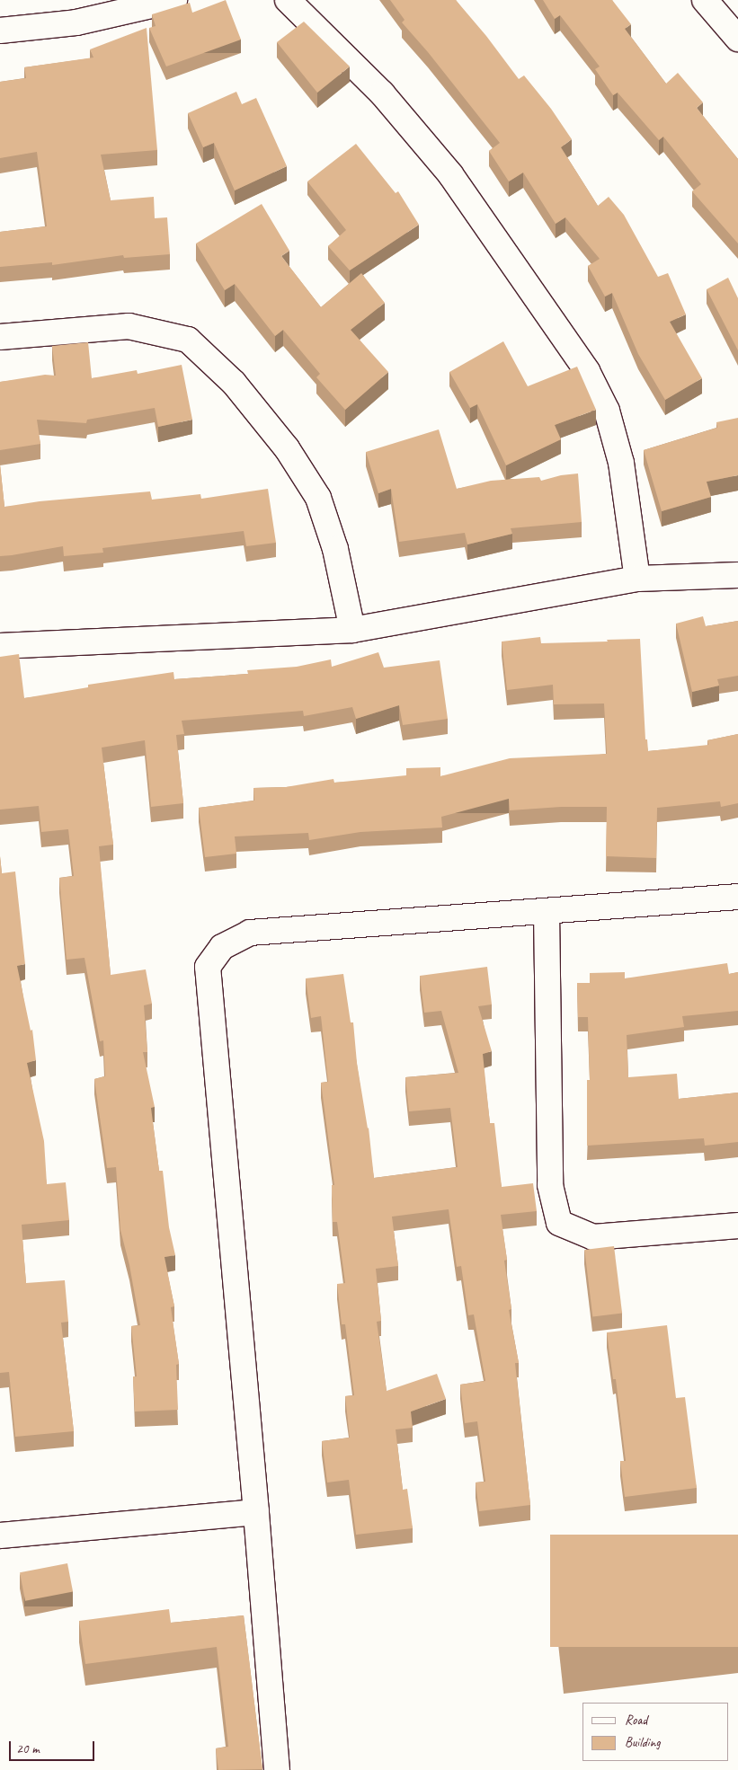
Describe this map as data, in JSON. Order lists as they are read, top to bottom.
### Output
{
  "legend": ["Road", "Building"],
  "scale_bar": "20 m"
}
